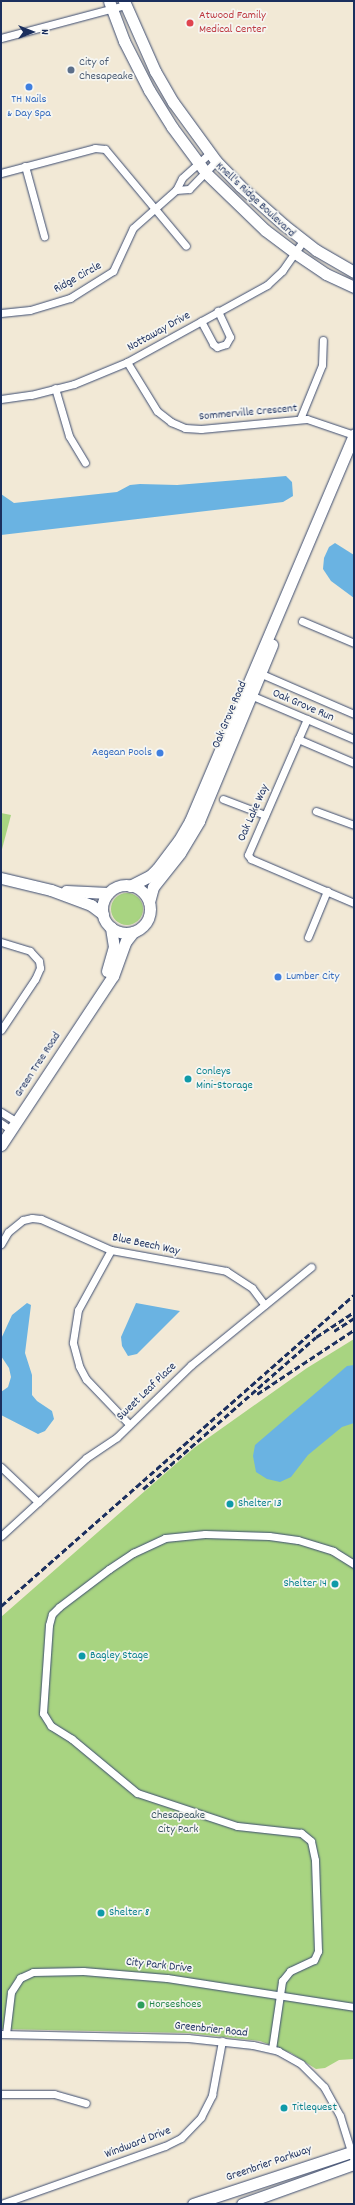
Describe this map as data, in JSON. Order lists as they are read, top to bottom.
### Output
{
  "streets": {
    "street": [
      "Knell's Ridge Boulevard",
      "Ridge Circle",
      "Nottaway Drive",
      "Sommerville Crescent",
      "Oak Grove Run",
      "Oak Grove Road",
      "Oak Lake Way",
      "Green Tree Road",
      "Blue Beech Way",
      "Sweet Leaf Place",
      "City Park Drive",
      "Greenbrier Road",
      "Windward Drive",
      "Greenbrier Parkway"
    ]
  },
  "crossings": [
    ["Knell's Ridge Boulevard", "Ridge Circle"],
    ["Knell's Ridge Boulevard", "Nottaway Drive"],
    ["Nottaway Drive", "Sommerville Crescent"],
    ["Sommerville Crescent", "Oak Grove Road"],
    ["Oak Grove Run", "Oak Grove Road"],
    ["Oak Grove Run", "Oak Lake Way"],
    ["Oak Grove Road", "Green Tree Road"],
    ["Blue Beech Way", "Sweet Leaf Place"],
    ["City Park Drive", "Greenbrier Road"],
    ["Greenbrier Road", "Windward Drive"],
    ["Greenbrier Road", "Greenbrier Parkway"]
  ],
  "parks": ["Chesapeake City Park"],
  "places": [
    "Atwood Family Medical Center",
    "City of Chesapeake",
    "TH Nails & Day Spa",
    "Aegean Pools",
    "Lumber City",
    "Conleys Mini-Storage",
    "Shelter 13",
    "Shelter 14",
    "Bagley Stage",
    "Shelter 8",
    "Horseshoes",
    "Titlequest"
  ],
  "north": "right"
}
